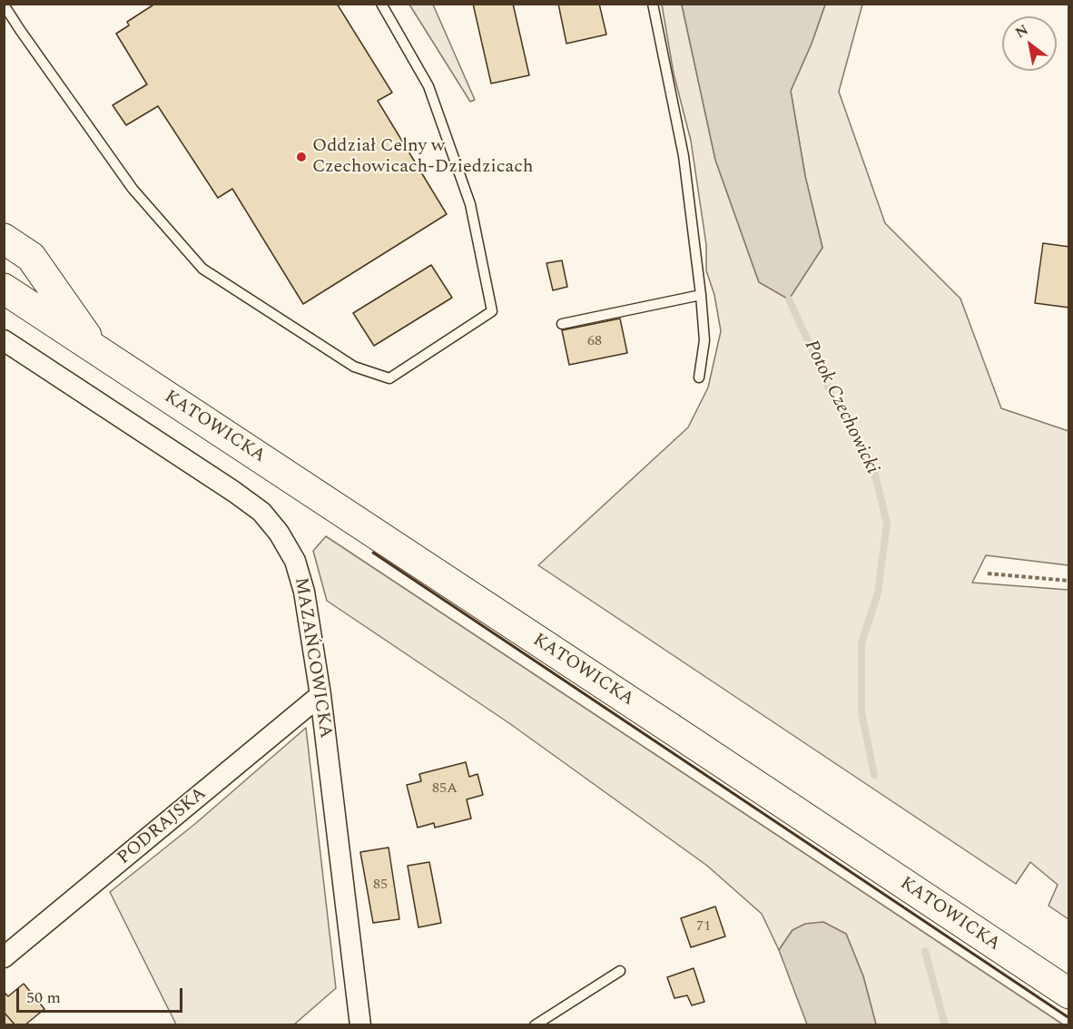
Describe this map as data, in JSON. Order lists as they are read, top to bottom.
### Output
{
  "streets": {
    "main road": ["KATOWICKA"],
    "street": ["MAZAŃCOWICKA", "PODRAJSKA"]
  },
  "crossings": [
    ["MAZAŃCOWICKA", "PODRAJSKA"]
  ],
  "water": ["Potok Czechowicki"],
  "places": ["Oddział Celny w Czechowicach-Dziedzicach"],
  "house_numbers": [
    "68",
    "85A",
    "85",
    "71"
  ],
  "scale_bar": "50 m",
  "north": "top left"
}
